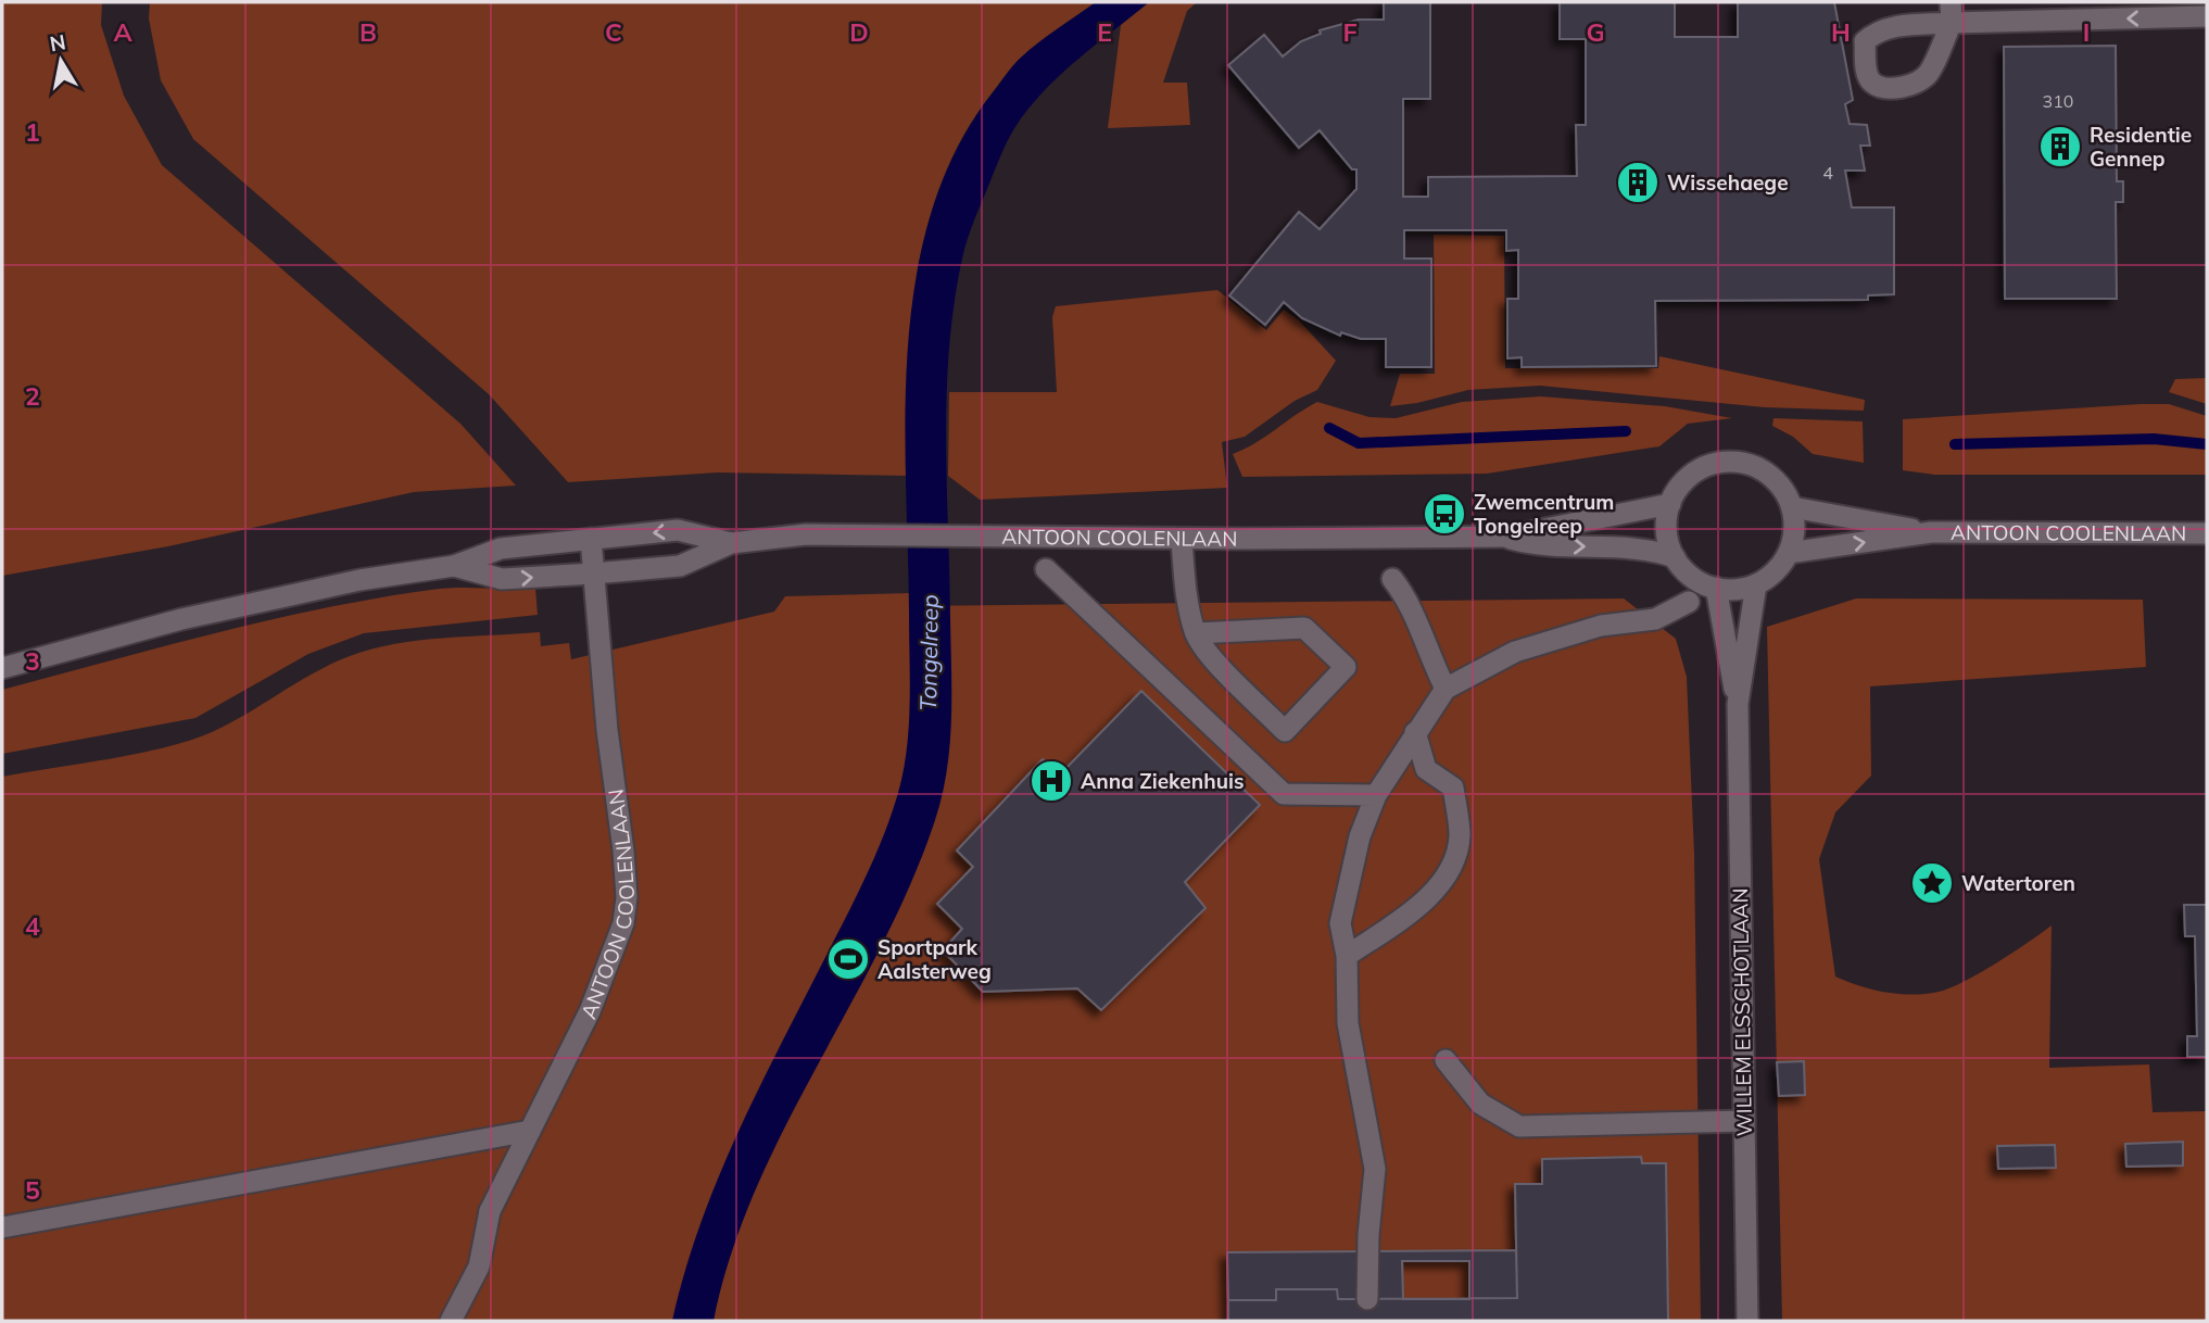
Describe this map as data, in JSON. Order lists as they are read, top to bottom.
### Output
{
  "streets": {
    "street": ["ANTOON COOLENLAAN", "WILLEM ELSSCHOTLAAN"]
  },
  "crossings": [
    ["ANTOON COOLENLAAN", "WILLEM ELSSCHOTLAAN"]
  ],
  "water": ["Tongelreep"],
  "places": {
    "building": ["Residentie Gennep", "Wissehaege"],
    "bus stop": ["Zwemcentrum Tongelreep"],
    "hospital": ["Anna Ziekenhuis"],
    "place": ["Watertoren"],
    "sports": ["Sportpark Aalsterweg"]
  },
  "house_numbers": ["310", "4"],
  "north": "top",
  "grid": {
    "columns": [
      "A",
      "B",
      "C",
      "D",
      "E",
      "F",
      "G",
      "H",
      "I"
    ],
    "rows": [
      "1",
      "2",
      "3",
      "4",
      "5"
    ]
  }
}
